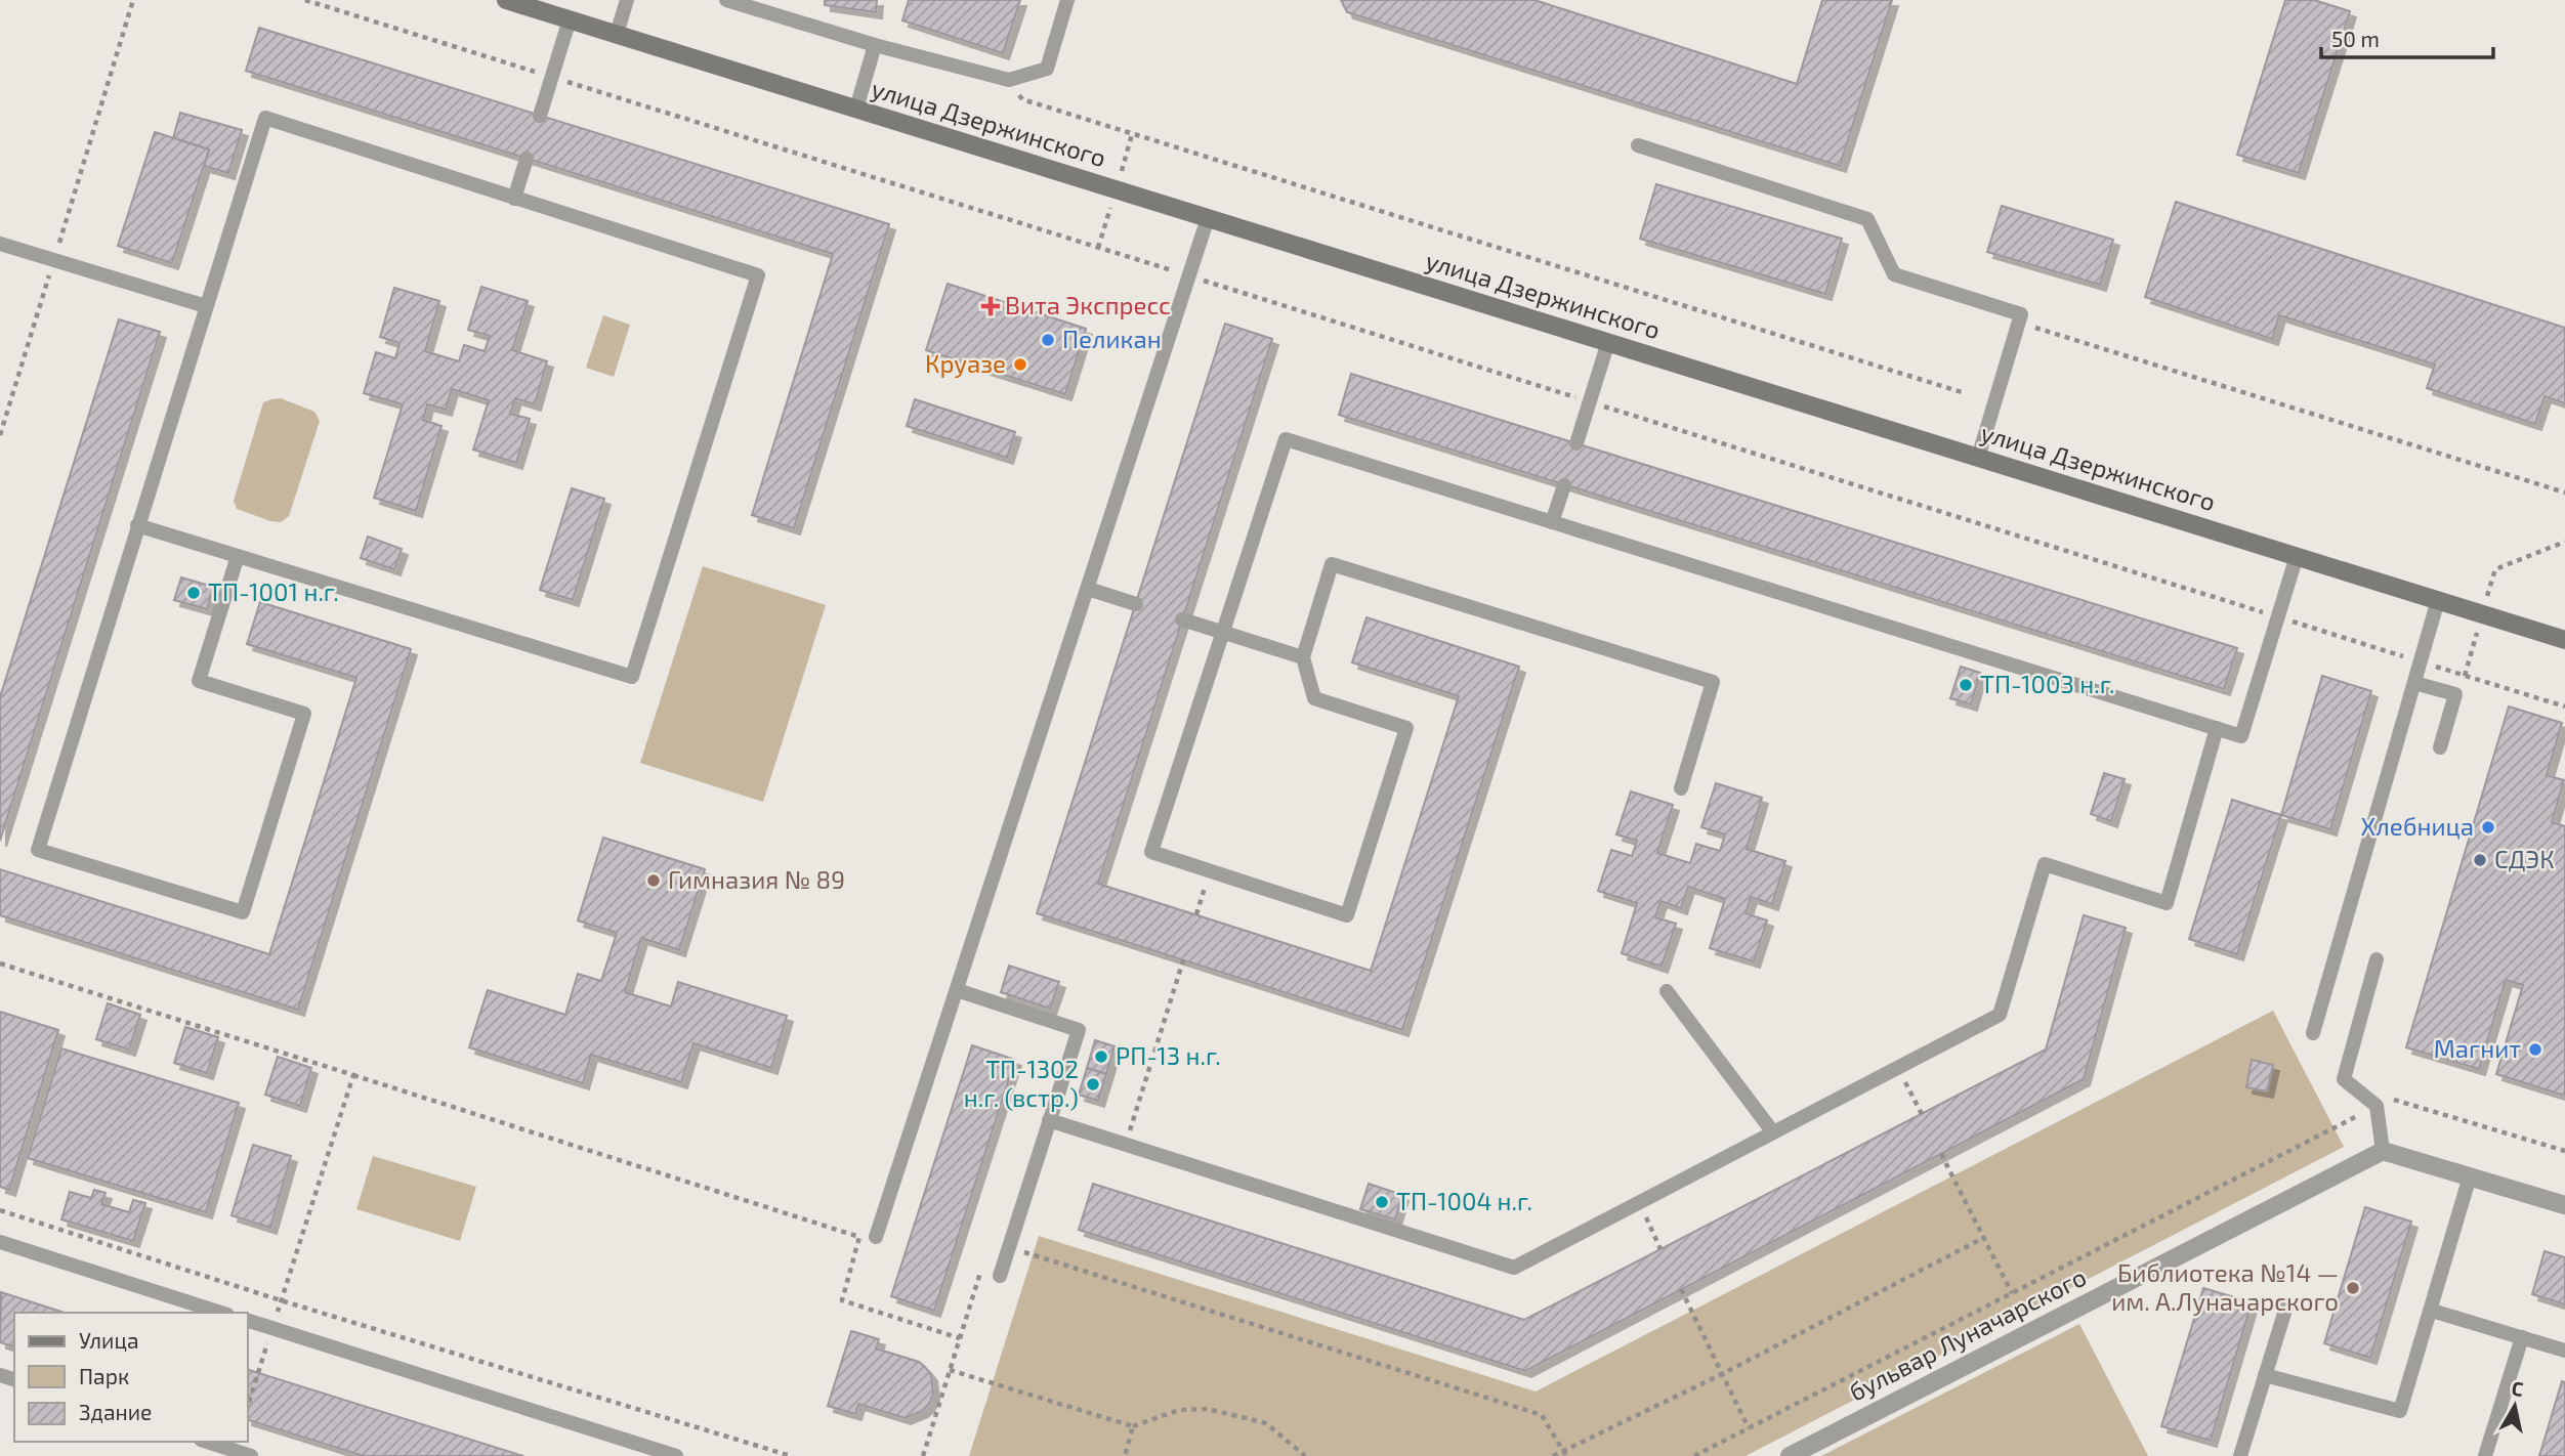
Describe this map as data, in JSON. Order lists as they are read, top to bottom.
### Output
{
  "streets": {
    "main road": ["улица Дзержинского"],
    "street": ["бульвар Луначарского"]
  },
  "places": {
    "health": ["Вита Экспресс"],
    "other": [
      "Пеликан",
      "Круазе",
      "ТП-1001 н.г.",
      "ТП-1003 н.г.",
      "Хлебница",
      "СДЭК",
      "Гимназия № 89",
      "Магнит",
      "РП-13 н.г.",
      "ТП-1302 н.г. (встр.)",
      "ТП-1004 н.г.",
      "Библиотека №14 — им. А.Луначарского"
    ]
  },
  "legend": ["Улица", "Парк", "Здание"],
  "scale_bar": "50 m",
  "north": "top"
}
